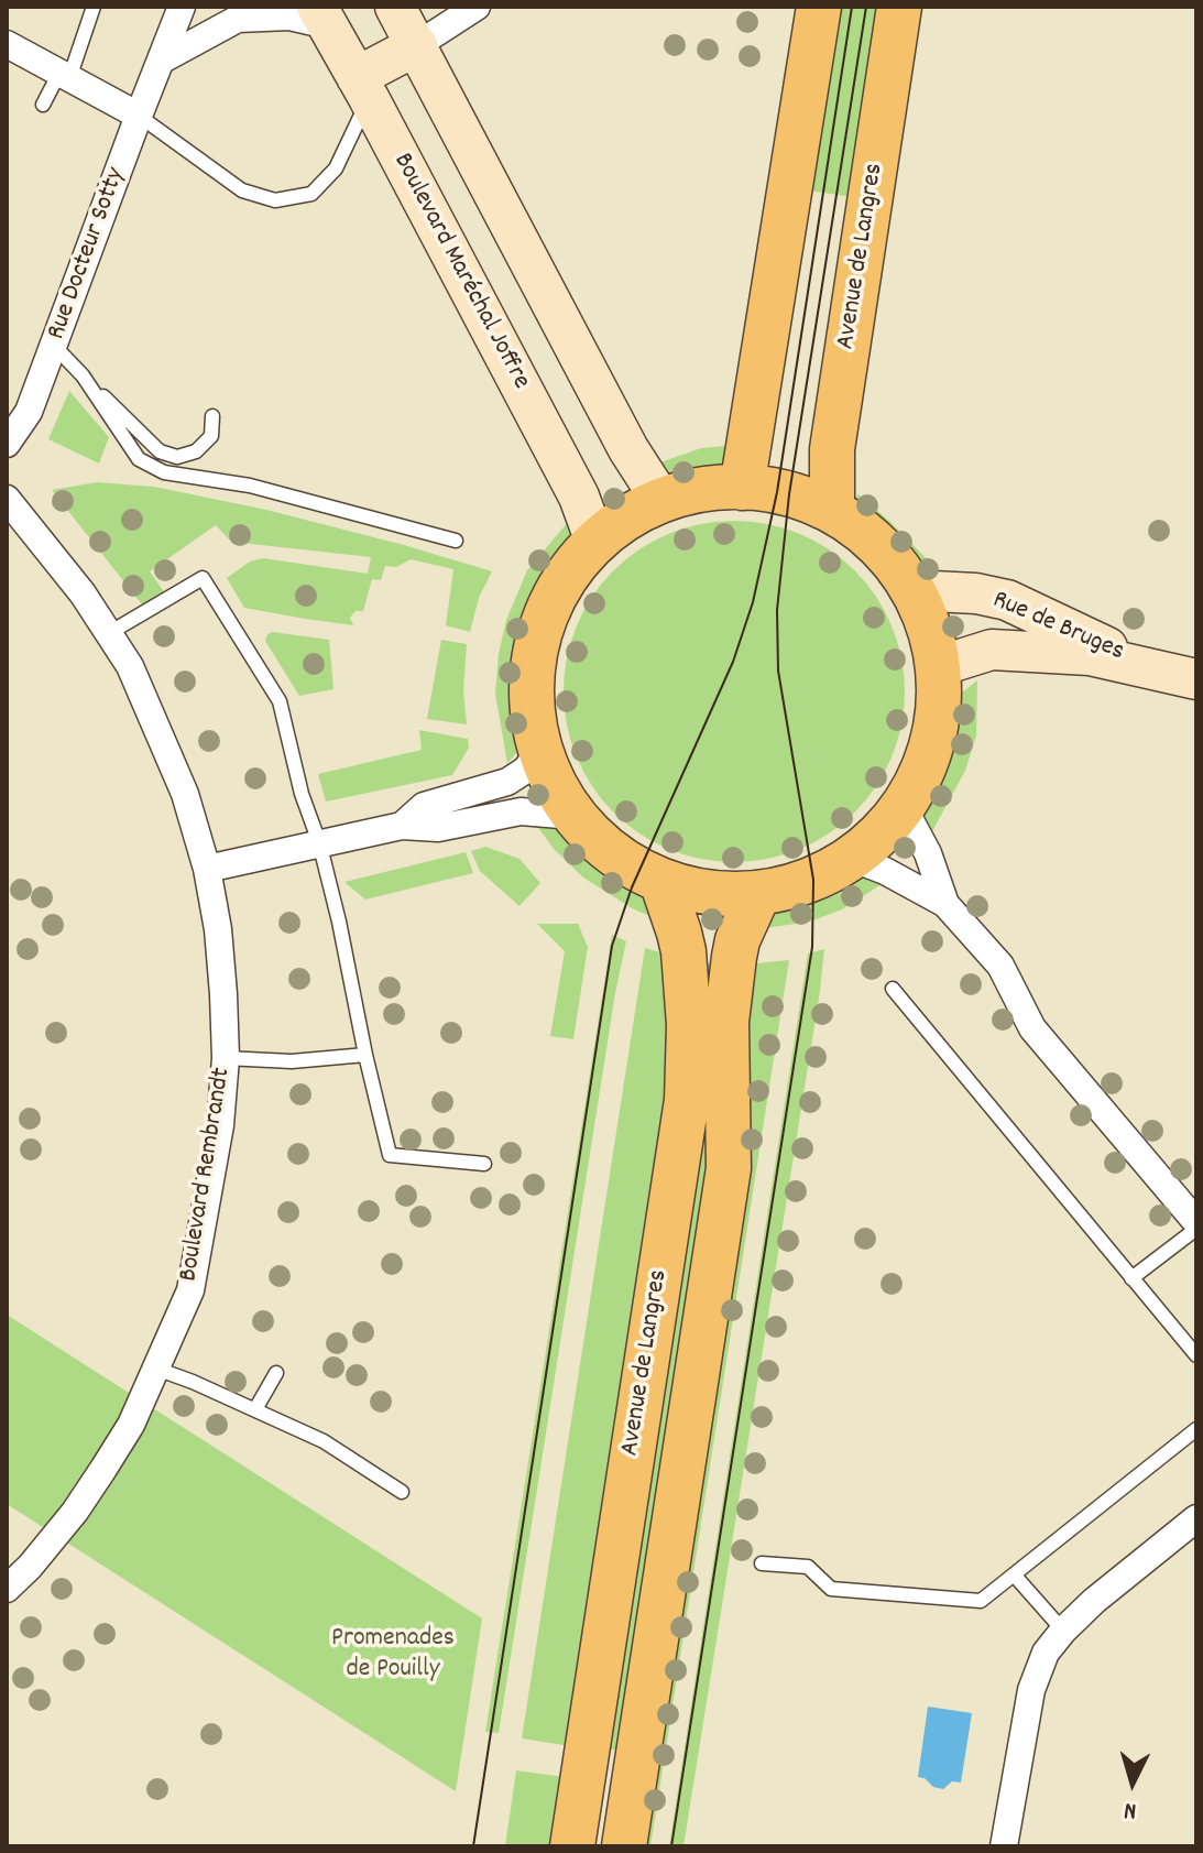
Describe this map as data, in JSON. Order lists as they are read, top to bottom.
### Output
{
  "streets": {
    "main road": ["Avenue de Langres", "Boulevard Maréchal Joffre", "Rue de Bruges"],
    "street": ["Rue Docteur Sotty", "Boulevard Rembrandt"]
  },
  "crossings": [
    ["Rue Docteur Sotty", "Boulevard Maréchal Joffre"]
  ],
  "parks": ["Promenades de Pouilly"],
  "north": "bottom"
}
